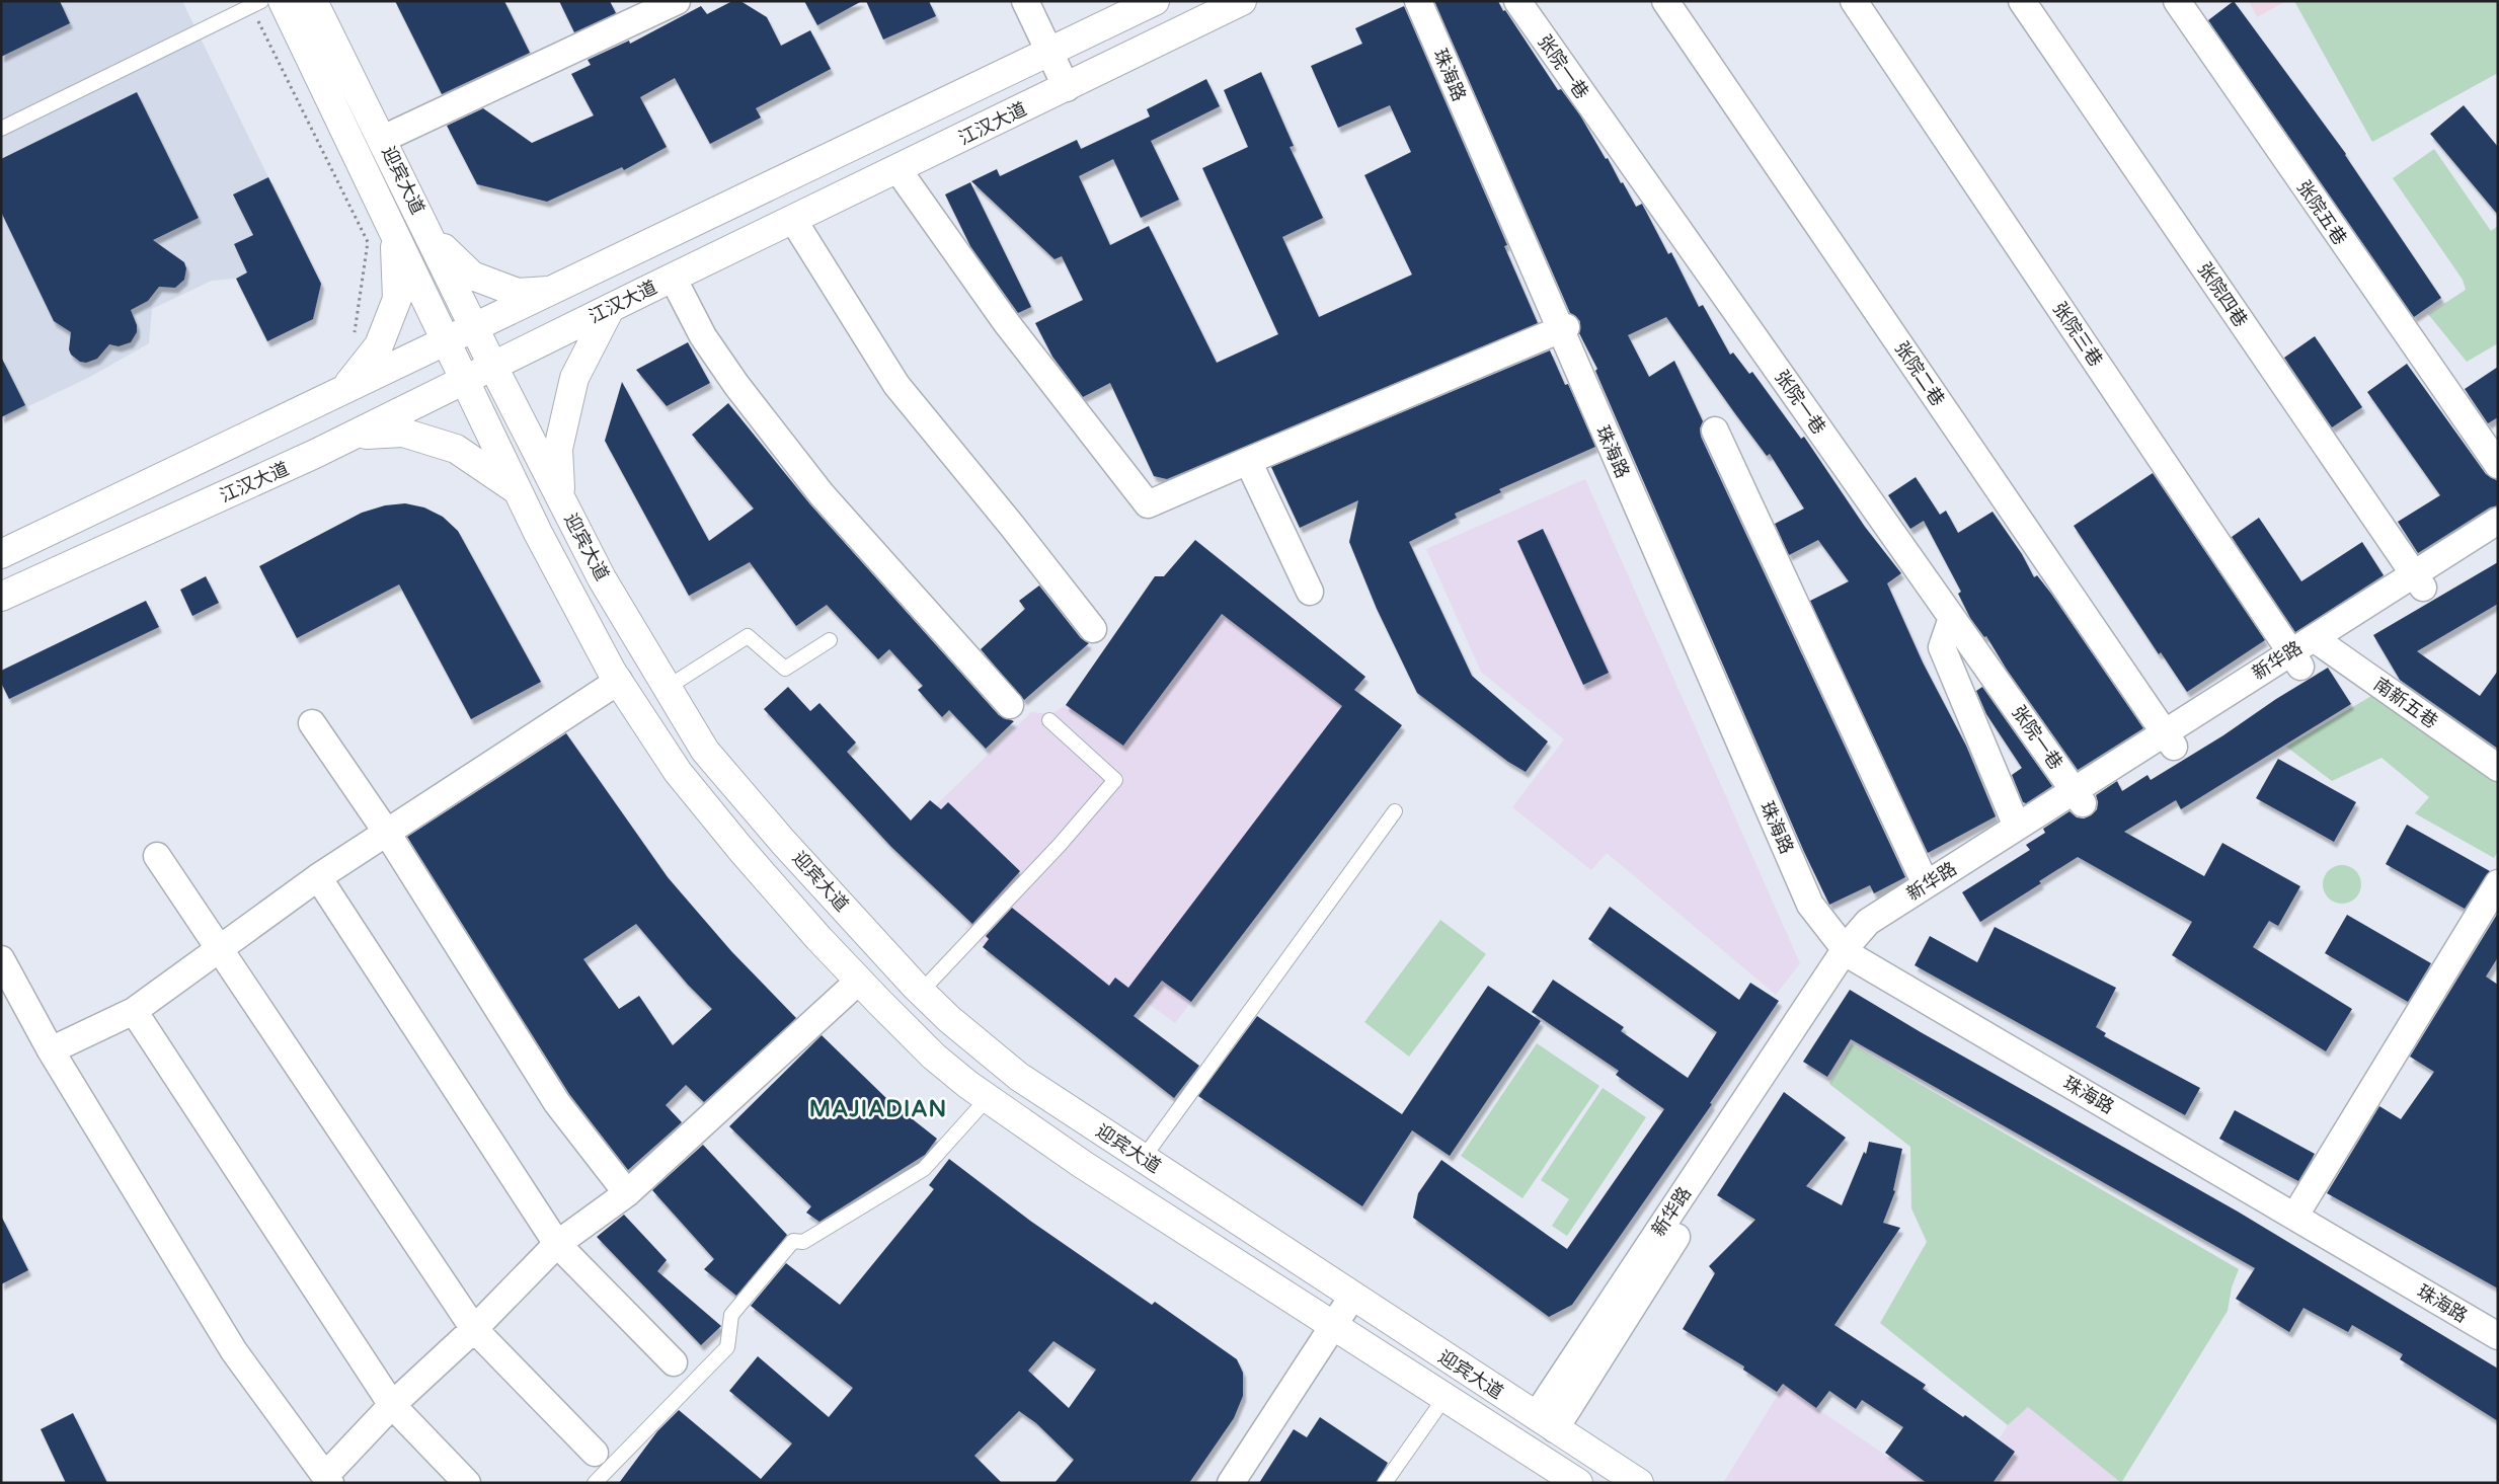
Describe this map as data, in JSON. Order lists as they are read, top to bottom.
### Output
{
  "streets": {
    "main road": ["江汉大道", "迎宾大道"],
    "street": [
      "张院一巷",
      "珠海路",
      "张院五巷",
      "张院四巷",
      "张院三巷",
      "张院二巷",
      "新华路",
      "南新五巷"
    ]
  },
  "crossings": [
    ["张院一巷", "新华路"],
    ["珠海路", "新华路"],
    ["江汉大道", "迎宾大道"],
    ["迎宾大道", "新华路"],
    ["张院四巷", "新华路"],
    ["张院三巷", "新华路"],
    ["张院二巷", "新华路"],
    ["新华路", "南新五巷"]
  ],
  "districts": ["MAJIADIAN"]
}
